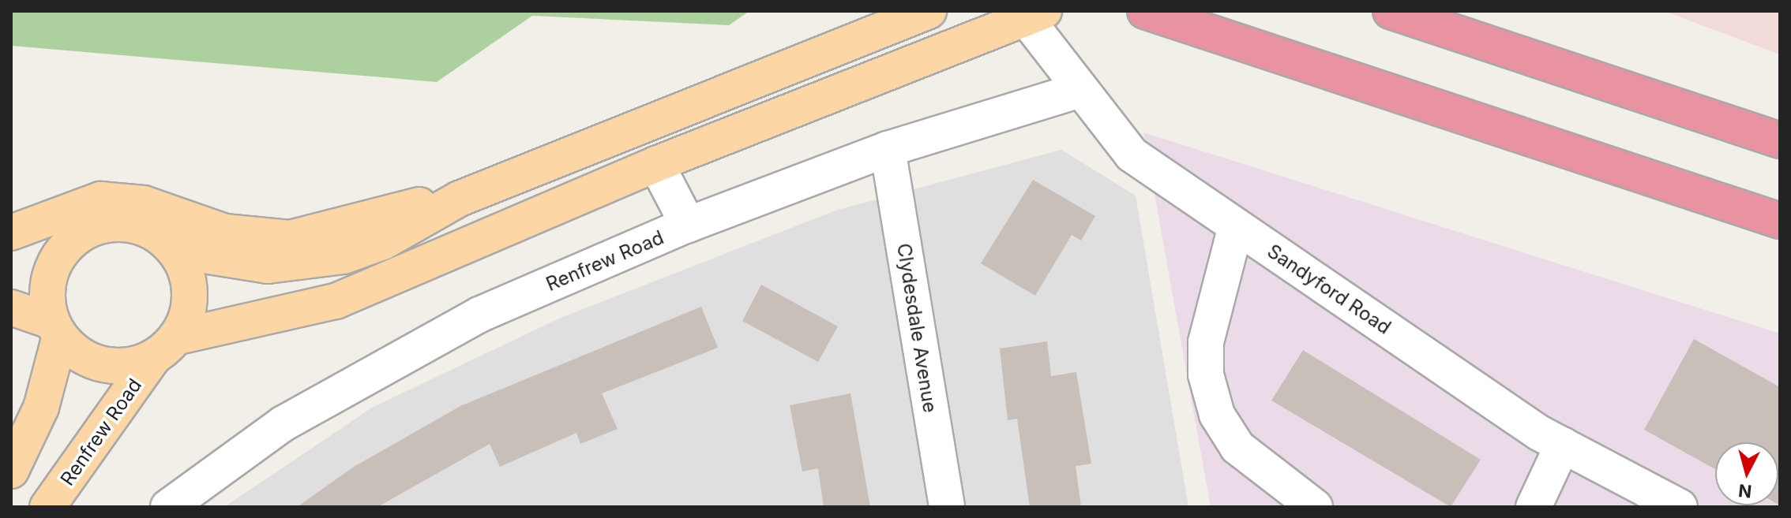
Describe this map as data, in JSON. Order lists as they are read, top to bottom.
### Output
{
  "streets": {
    "main road": ["Renfrew Road"],
    "street": ["Sandyford Road", "Clydesdale Avenue"]
  },
  "crossings": [
    ["Renfrew Road", "Sandyford Road"],
    ["Renfrew Road", "Clydesdale Avenue"]
  ],
  "north": "bottom"
}
